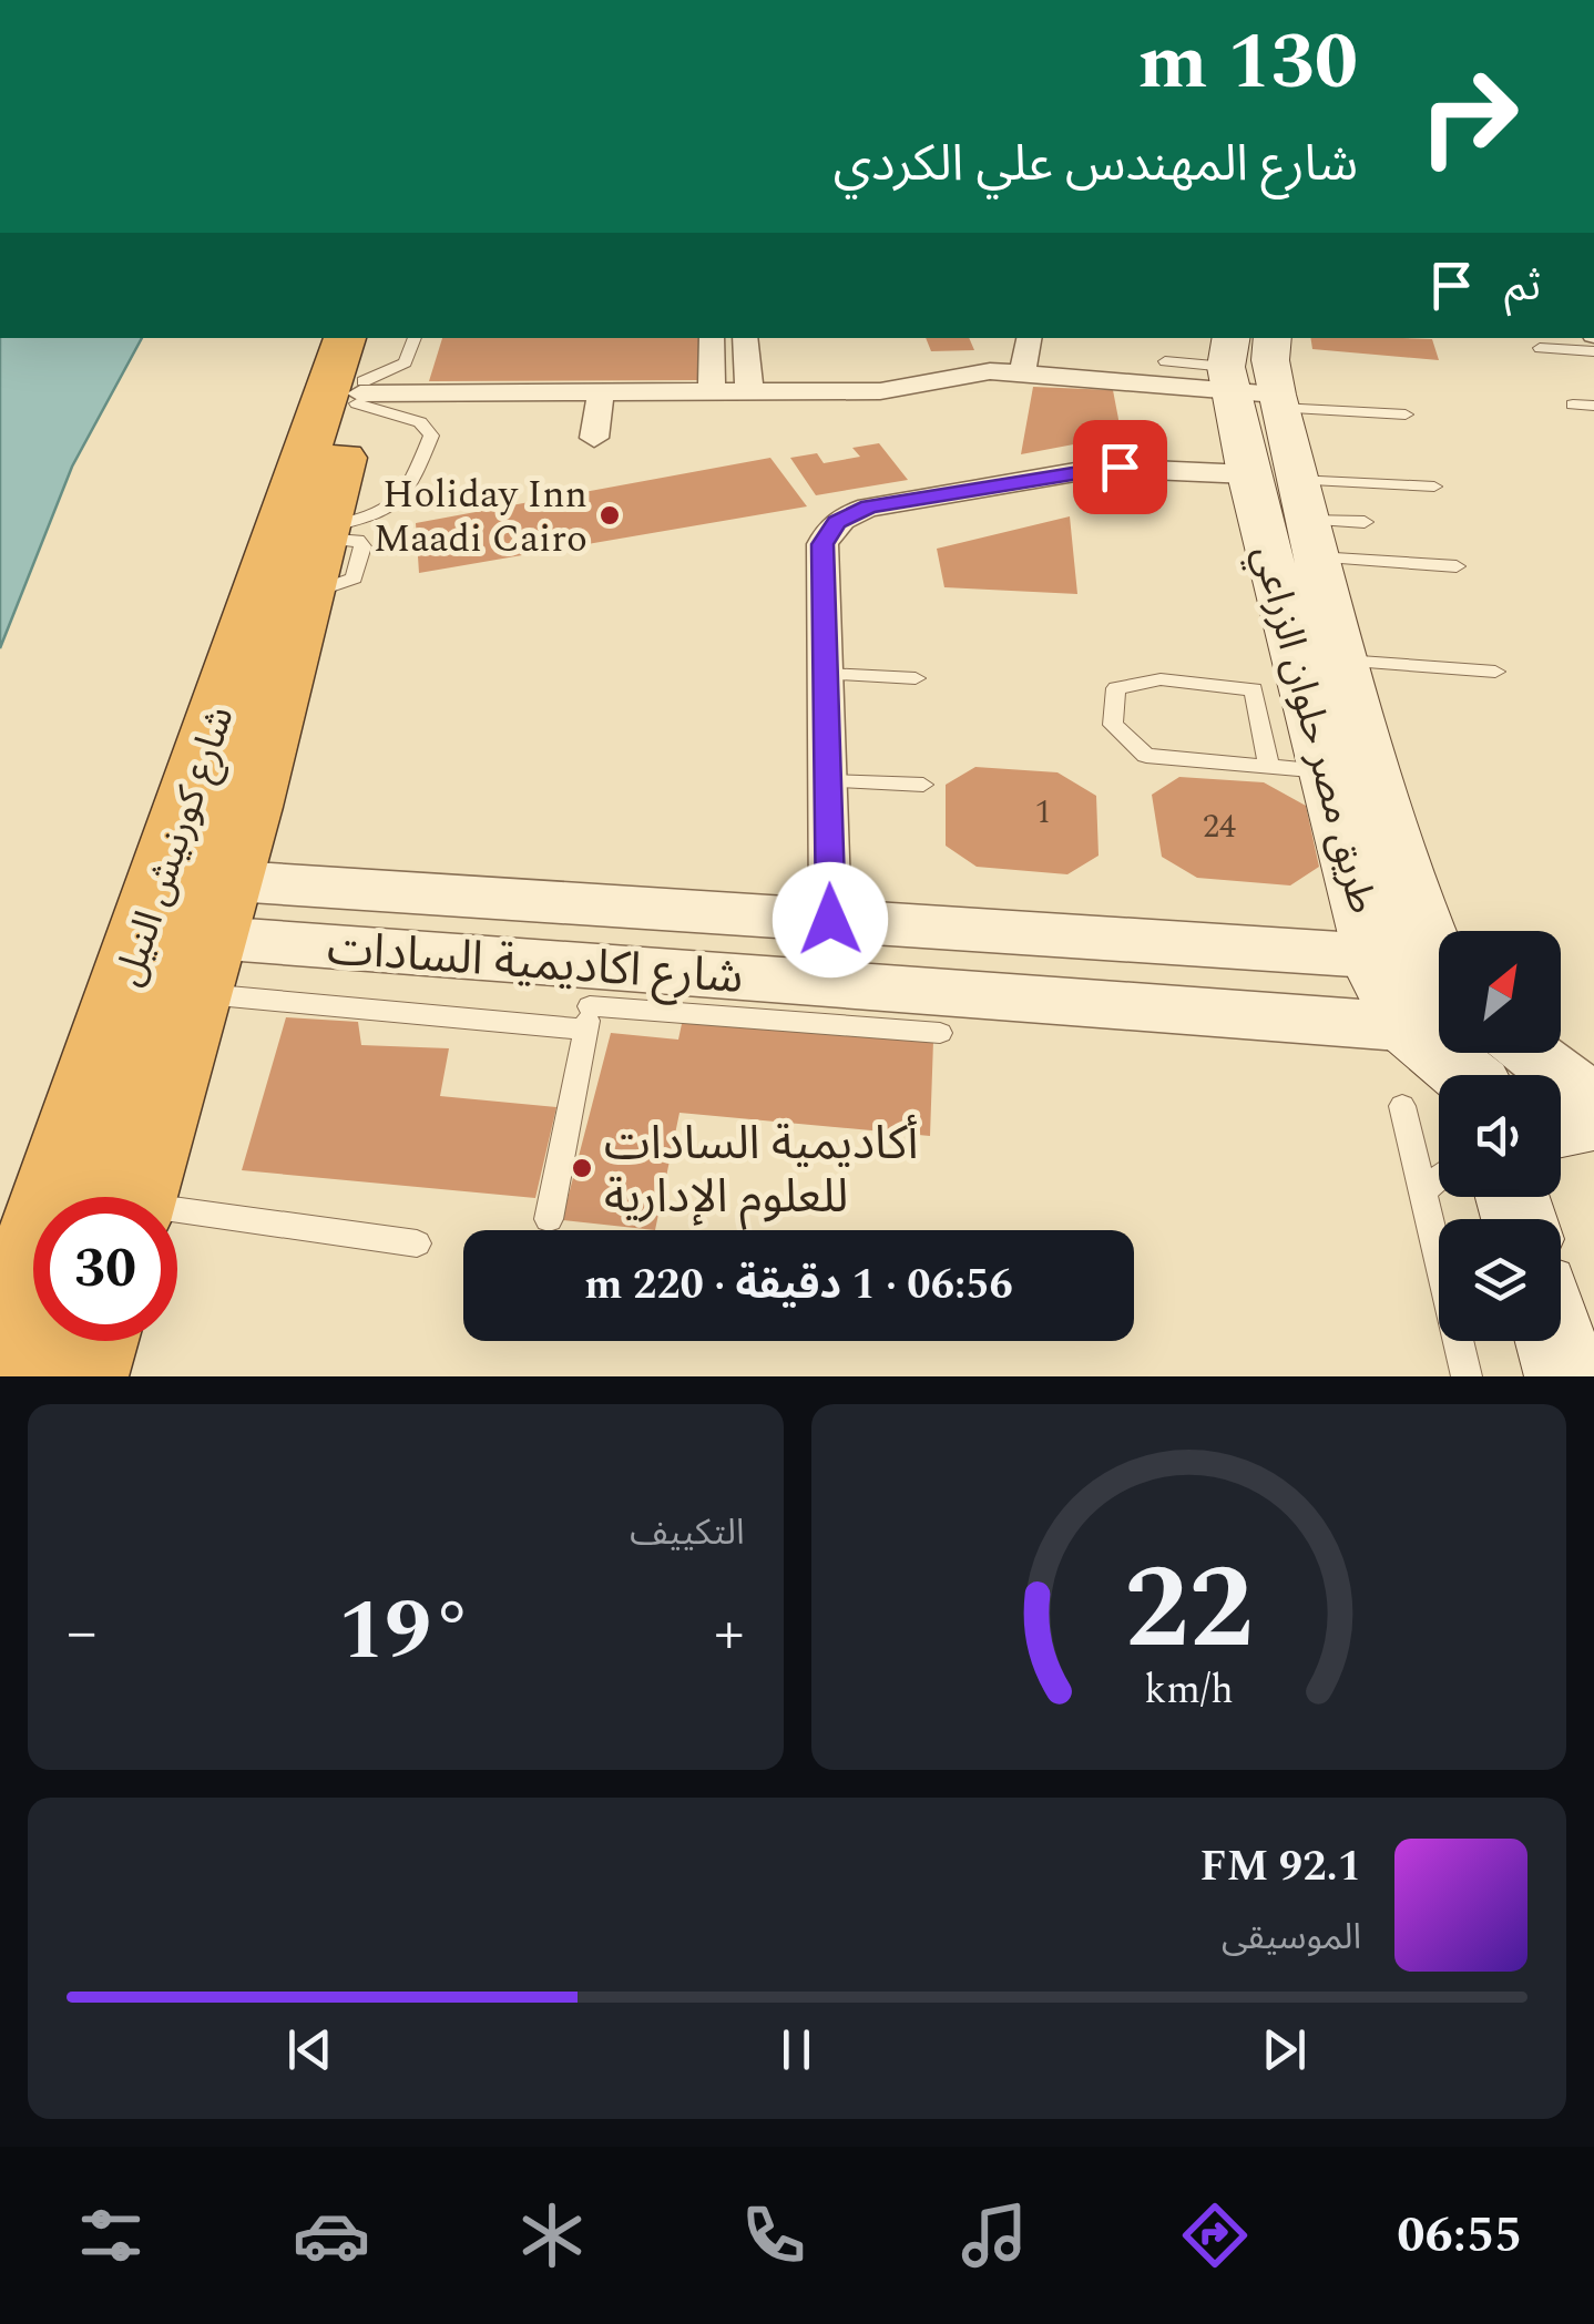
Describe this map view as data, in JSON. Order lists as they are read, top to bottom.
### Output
{
  "streets": {
    "highway": ["شارع كورنيش النيل"],
    "main road": ["طريق مصر حلوان الزراعي"],
    "street": ["شارع اكاديمية السادات"]
  },
  "crossings": [
    ["طريق مصر حلوان الزراعي", "شارع اكاديمية السادات"],
    ["شارع كورنيش النيل", "شارع اكاديمية السادات"]
  ],
  "places": ["Holiday Inn Maadi Cairo", "أكاديمية السادات للعلوم الإدارية"],
  "house_numbers": ["1", "24"],
  "north": "top right",
  "page": {
    "turn": ["130 m", "شارع المهندس علي الكردي"],
    "then": "ثم",
    "limit": "30",
    "trip": "06:56 · 1 دقيقة · 220 m",
    "tile": "التكييف",
    "heat": ["−", "19°", "+"],
    "song": ["92.1 FM", "الموسيقى"],
    "tabs": "06:55",
    "gauge": ["22", "km/h"]
  }
}
